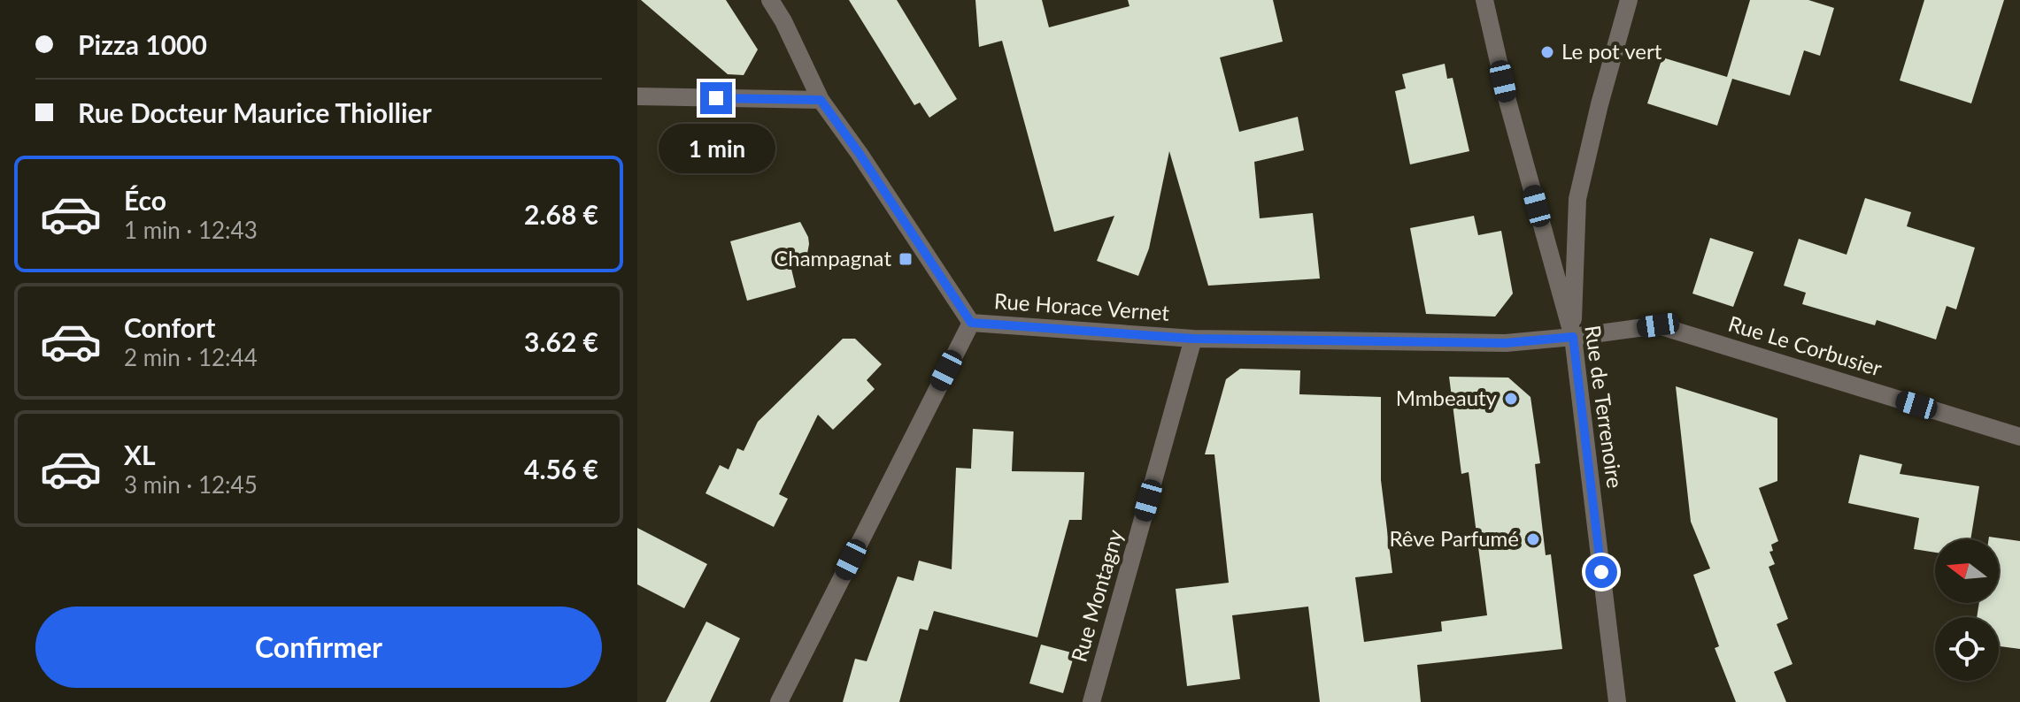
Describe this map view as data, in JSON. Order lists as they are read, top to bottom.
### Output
{
  "streets": {
    "street": [
      "Rue Horace Vernet",
      "Rue Le Corbusier",
      "Rue de Terrenoire",
      "Rue Montagny"
    ]
  },
  "crossings": [
    ["Rue Horace Vernet", "Rue Le Corbusier"],
    ["Rue Horace Vernet", "Rue de Terrenoire"],
    ["Rue Horace Vernet", "Rue Montagny"],
    ["Rue Le Corbusier", "Rue de Terrenoire"]
  ],
  "places": {
    "other": ["Le pot vert", "Mmbeauty", "Rêve Parfumé"],
    "transit": ["Champagnat"]
  },
  "north": "left",
  "page": {
    "banner": ["Pizza 1000", "Rue Docteur Maurice Thiollier"],
    "bubble": "1 min",
    "list": [
      {
        "name": "Éco",
        "note": "1 min · 12:43",
        "value": "2.68 €"
      },
      {
        "name": "Confort",
        "note": "2 min · 12:44",
        "value": "3.62 €"
      },
      {
        "name": "XL",
        "note": "3 min · 12:45",
        "value": "4.56 €"
      }
    ],
    "buttons": "Confirmer"
  }
}
